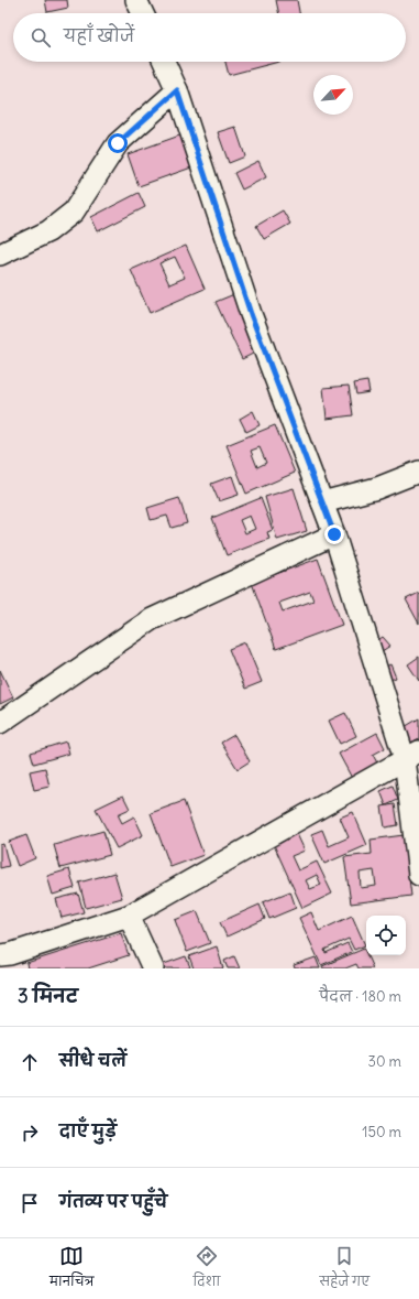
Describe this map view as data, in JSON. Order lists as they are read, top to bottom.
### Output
{
  "north": "top right",
  "page": {
    "search": "यहाँ खोजें",
    "heading": ["3 मिनट", "पैदल · 180 m"],
    "list": [
      ["सीधे चलें", "30 m"],
      ["दाएँ मुड़ें", "150 m"],
      "गंतव्य पर पहुँचे"
    ],
    "nav": ["मानचित्र", "दिशा", "सहेजे गए"]
  }
}
